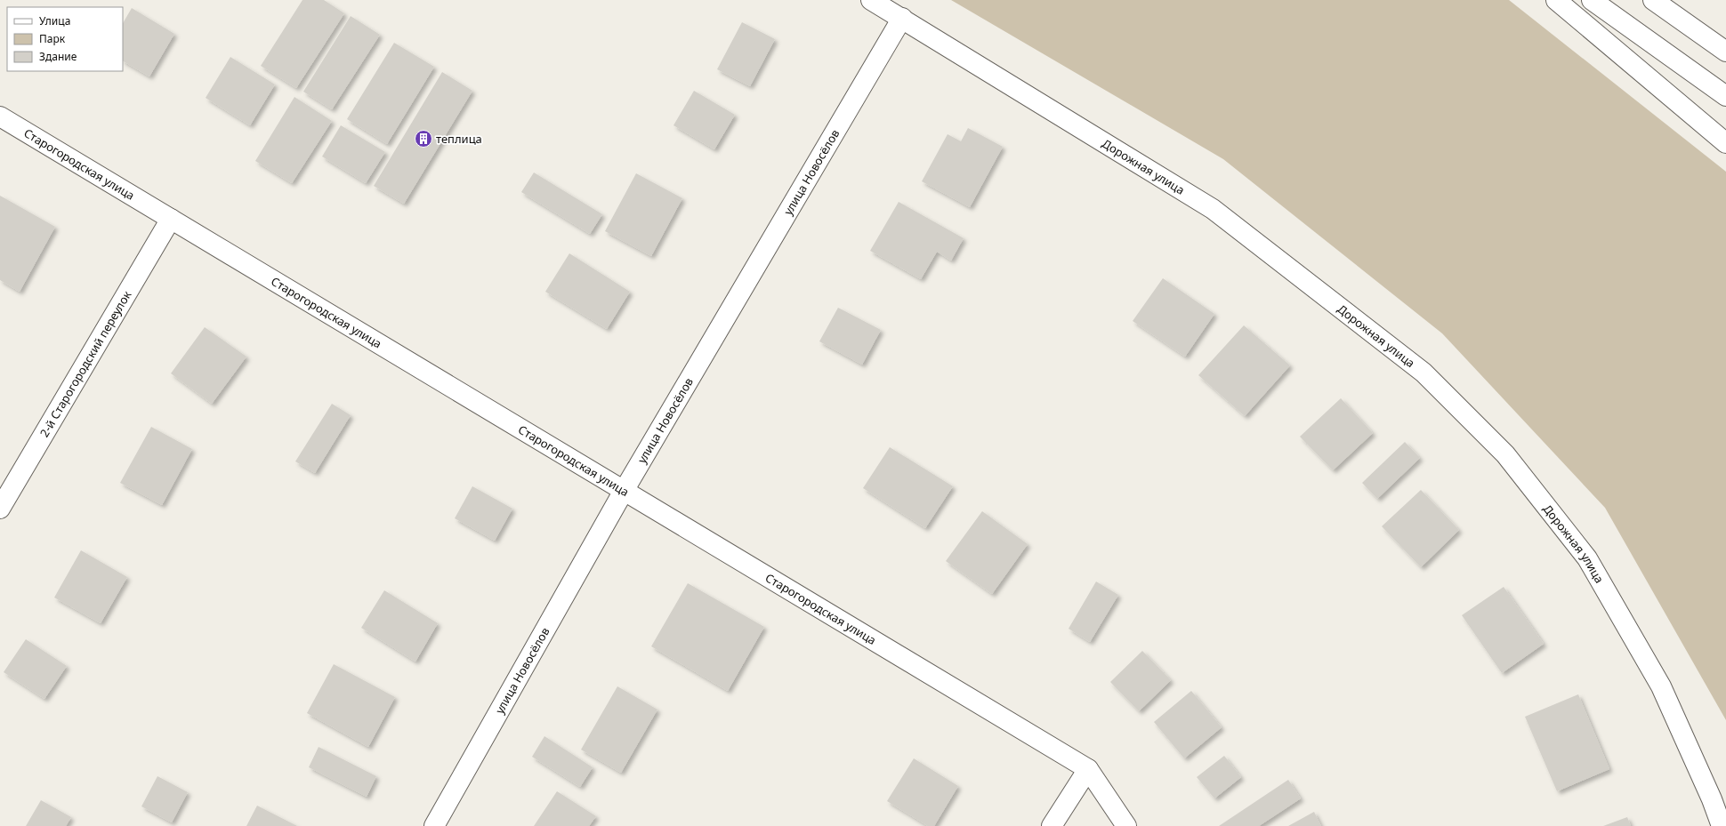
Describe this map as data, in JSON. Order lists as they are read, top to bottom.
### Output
{
  "streets": {
    "street": [
      "Старогородская улица",
      "Дорожная улица",
      "улица Новосёлов",
      "2-й Старогородский переулок"
    ]
  },
  "crossings": [
    ["Старогородская улица", "улица Новосёлов"],
    ["Старогородская улица", "2-й Старогородский переулок"],
    ["Дорожная улица", "улица Новосёлов"]
  ],
  "places": {
    "building": ["теплица"]
  },
  "legend": ["Улица", "Парк", "Здание"]
}
